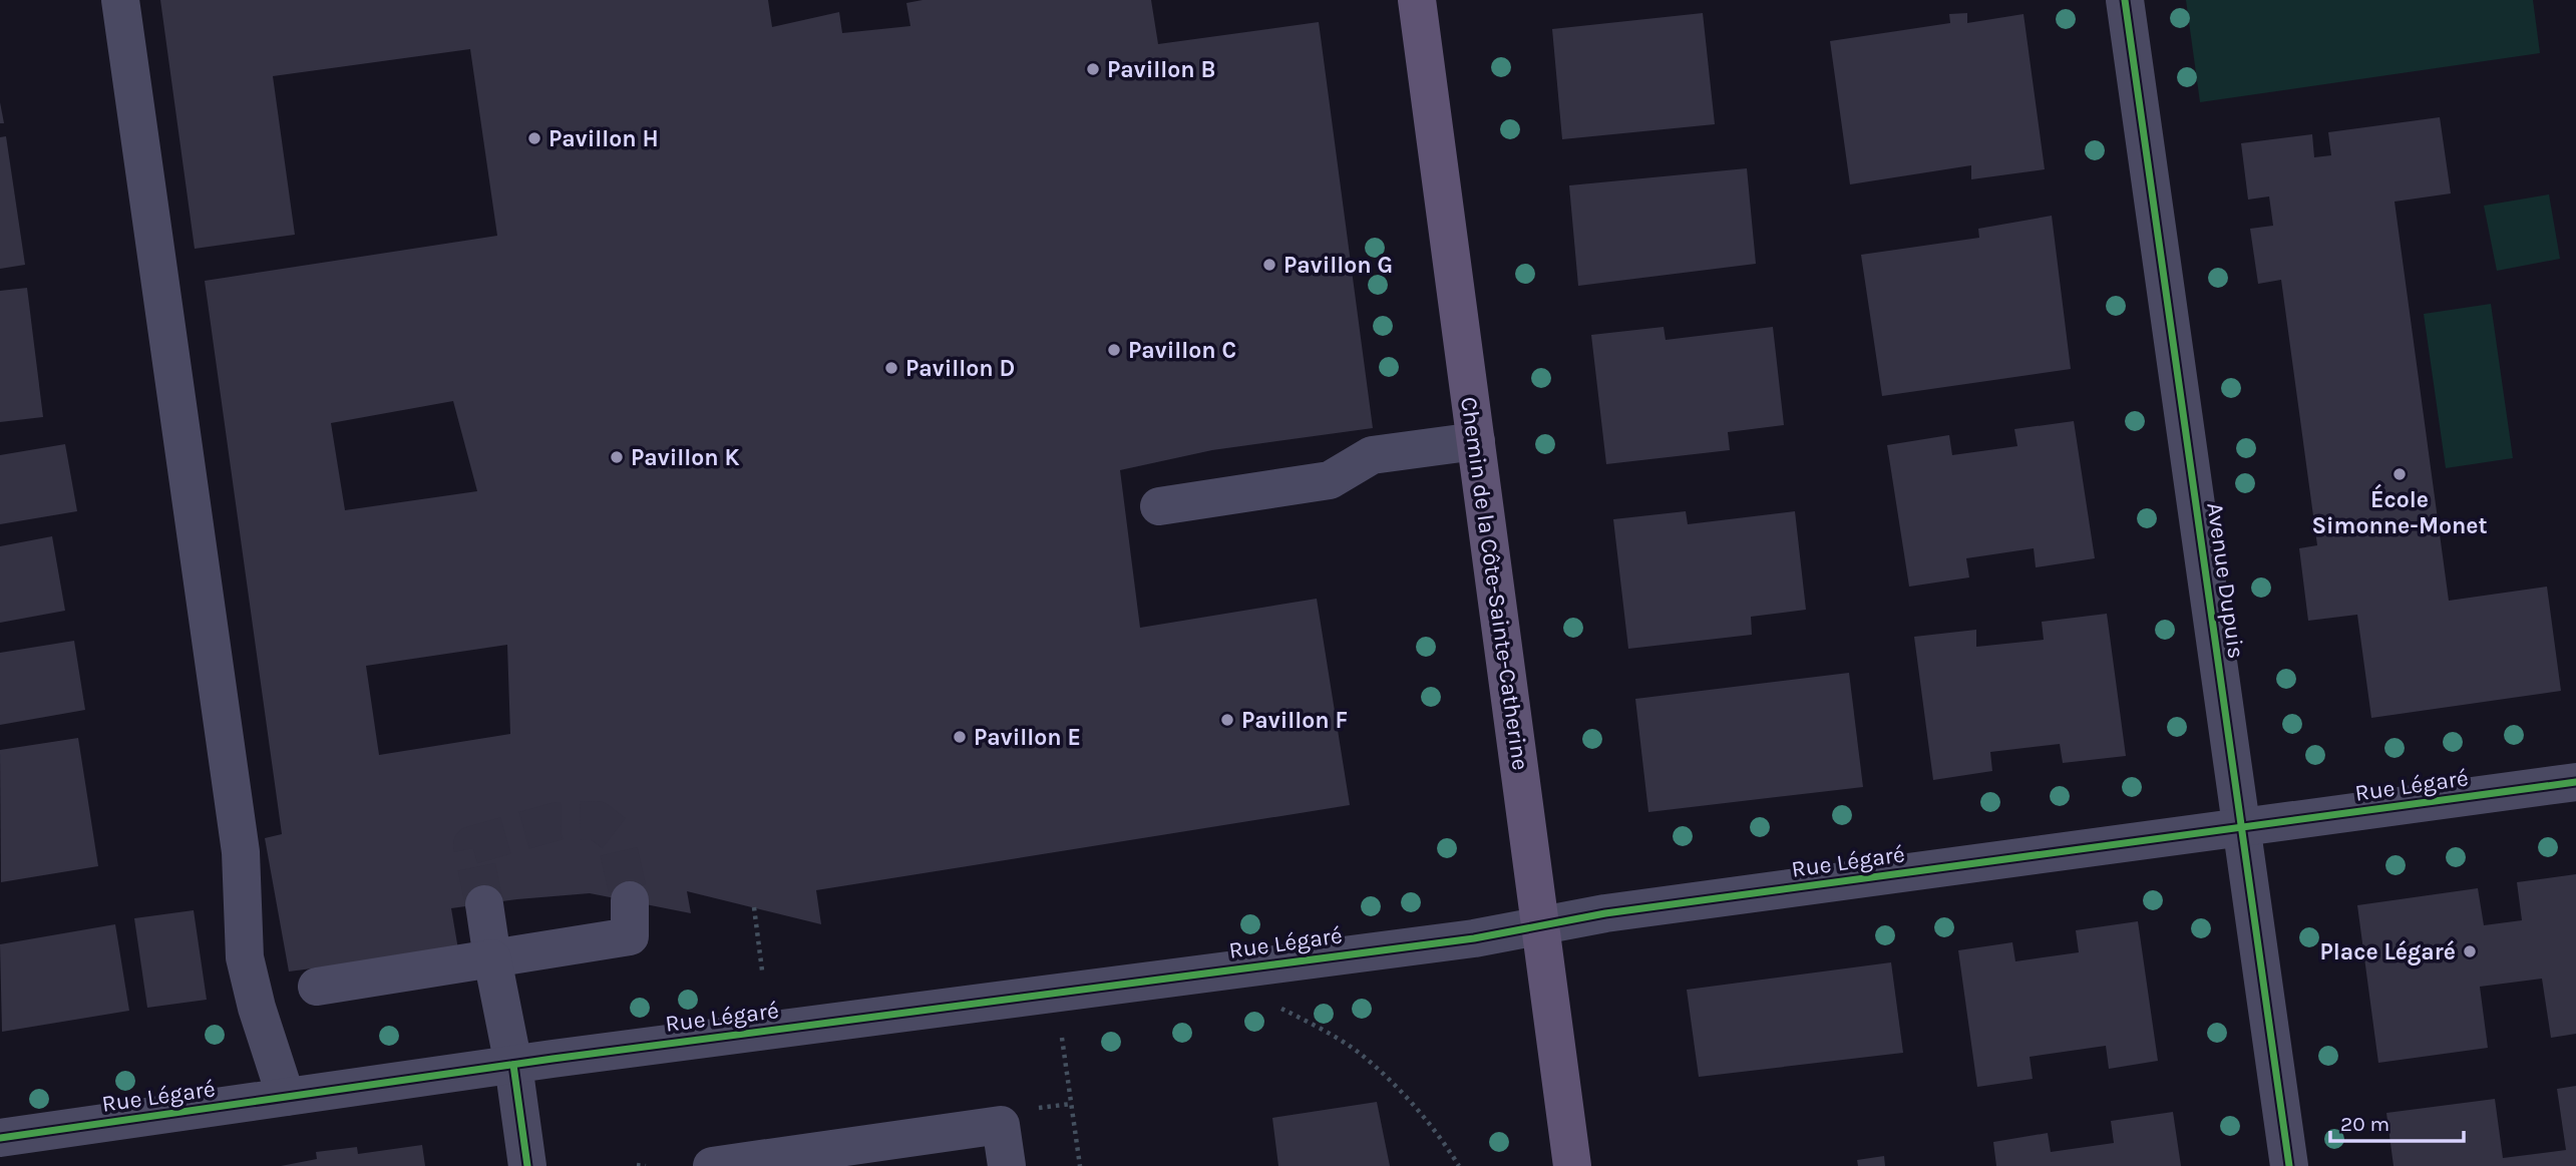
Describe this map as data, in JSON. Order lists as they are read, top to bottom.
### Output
{
  "streets": {
    "main road": ["Chemin de la Côte-Sainte-Catherine"],
    "street": ["Avenue Dupuis", "Rue Légaré"]
  },
  "crossings": [
    ["Avenue Dupuis", "Rue Légaré"],
    ["Chemin de la Côte-Sainte-Catherine", "Rue Légaré"]
  ],
  "places": [
    "Pavillon B",
    "Pavillon H",
    "Pavillon G",
    "Pavillon C",
    "Pavillon D",
    "Pavillon K",
    "École Simonne-Monet",
    "Pavillon F",
    "Pavillon E",
    "Place Légaré"
  ],
  "scale_bar": "20 m"
}
